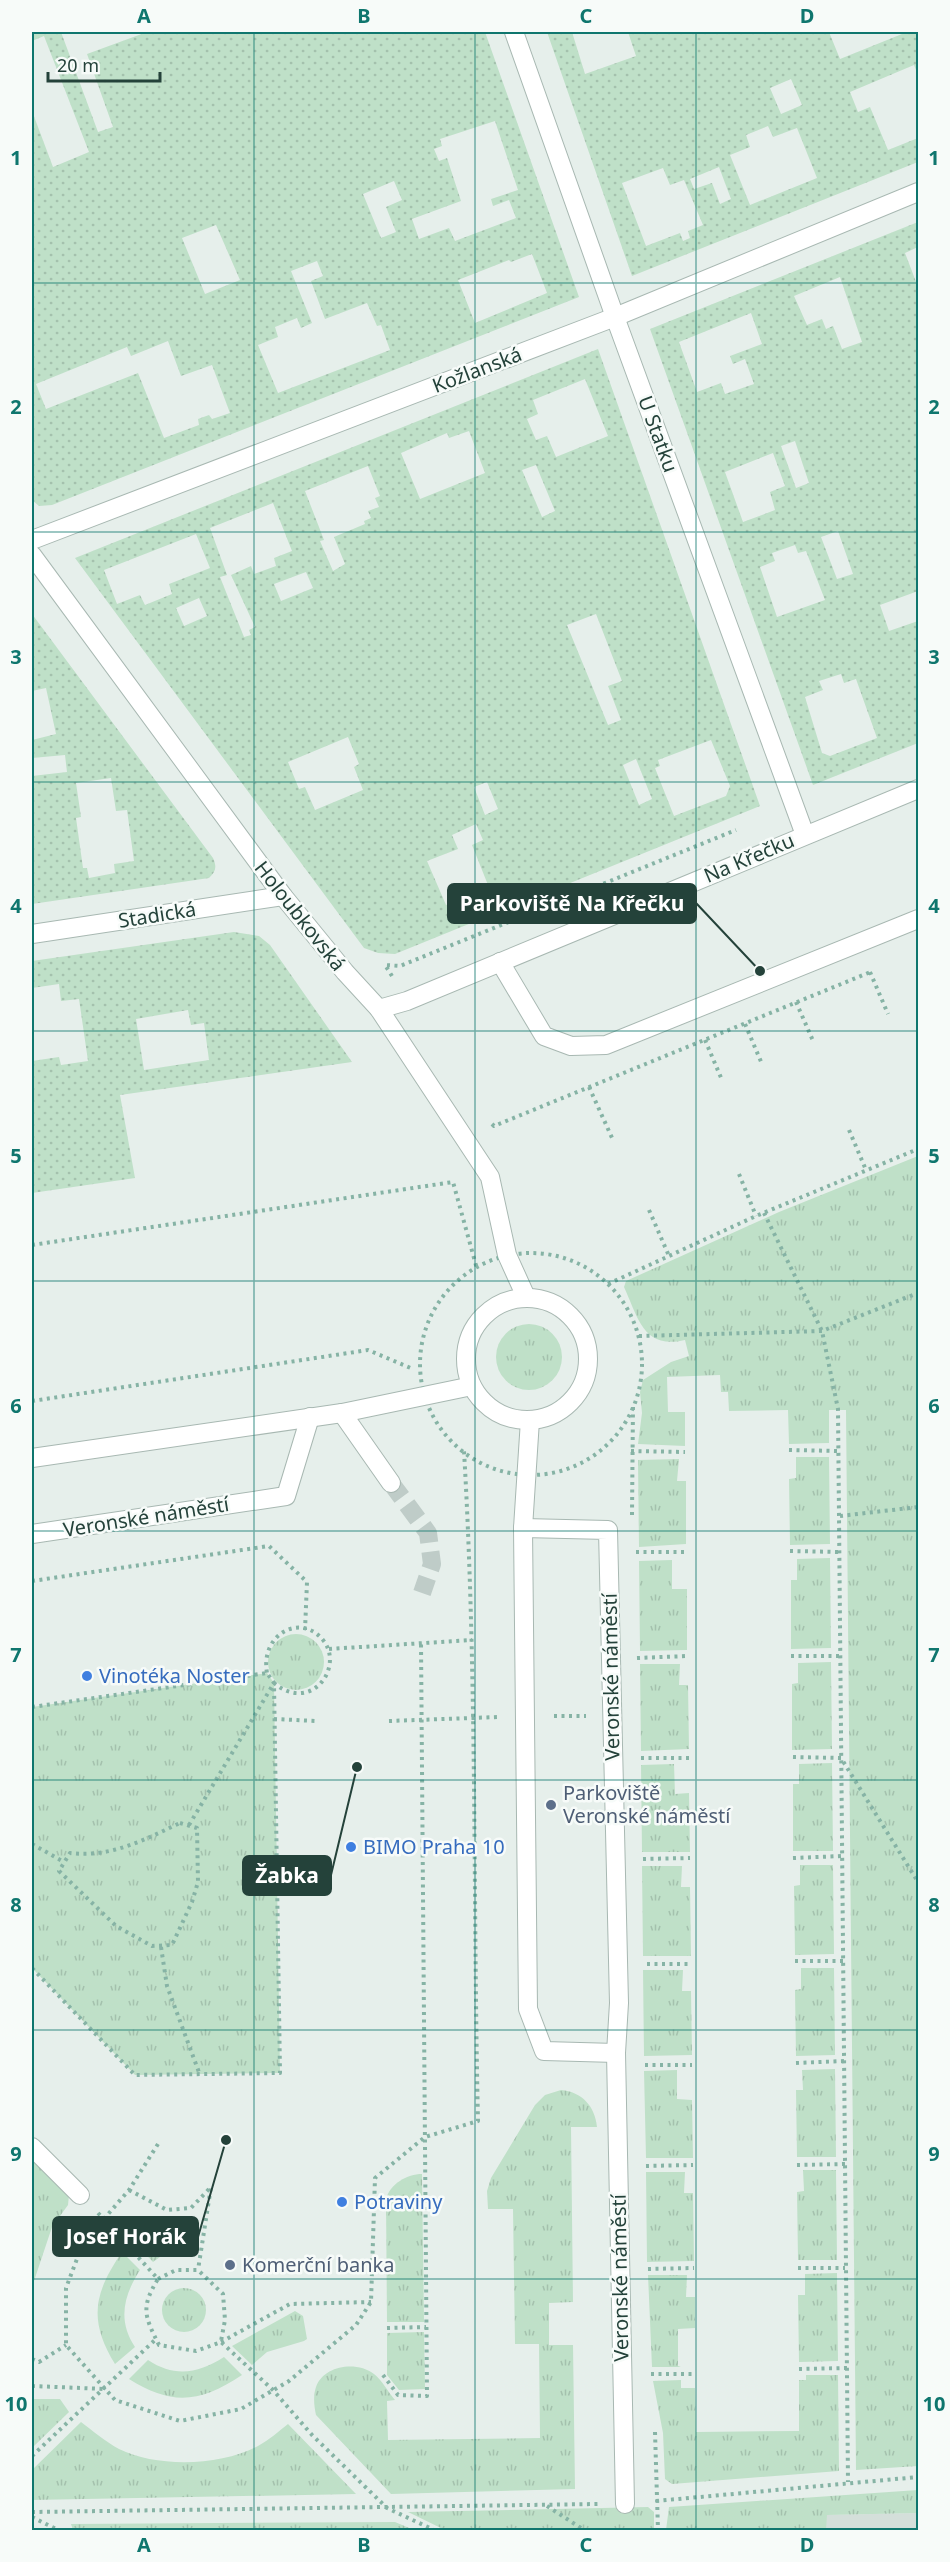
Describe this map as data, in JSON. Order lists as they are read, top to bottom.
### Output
{
  "streets": {
    "street": [
      "Kožlanská",
      "U Statku",
      "Na Křečku",
      "Stadická",
      "Holoubkovská",
      "Veronské náměstí"
    ]
  },
  "crossings": [
    ["Kožlanská", "U Statku"],
    ["U Statku", "Na Křečku"],
    ["Na Křečku", "Holoubkovská"],
    ["Stadická", "Holoubkovská"]
  ],
  "places": [
    "Parkoviště Na Křečku",
    "Vinotéka Noster",
    "Žabka",
    "Parkoviště Veronské náměstí",
    "BIMO Praha 10",
    "Josef Horák",
    "Potraviny",
    "Komerční banka"
  ],
  "scale_bar": "20 m",
  "grid": {
    "columns": [
      "A",
      "B",
      "C",
      "D"
    ],
    "rows": [
      "1",
      "2",
      "3",
      "4",
      "5",
      "6",
      "7",
      "8",
      "9",
      "10"
    ]
  }
}
